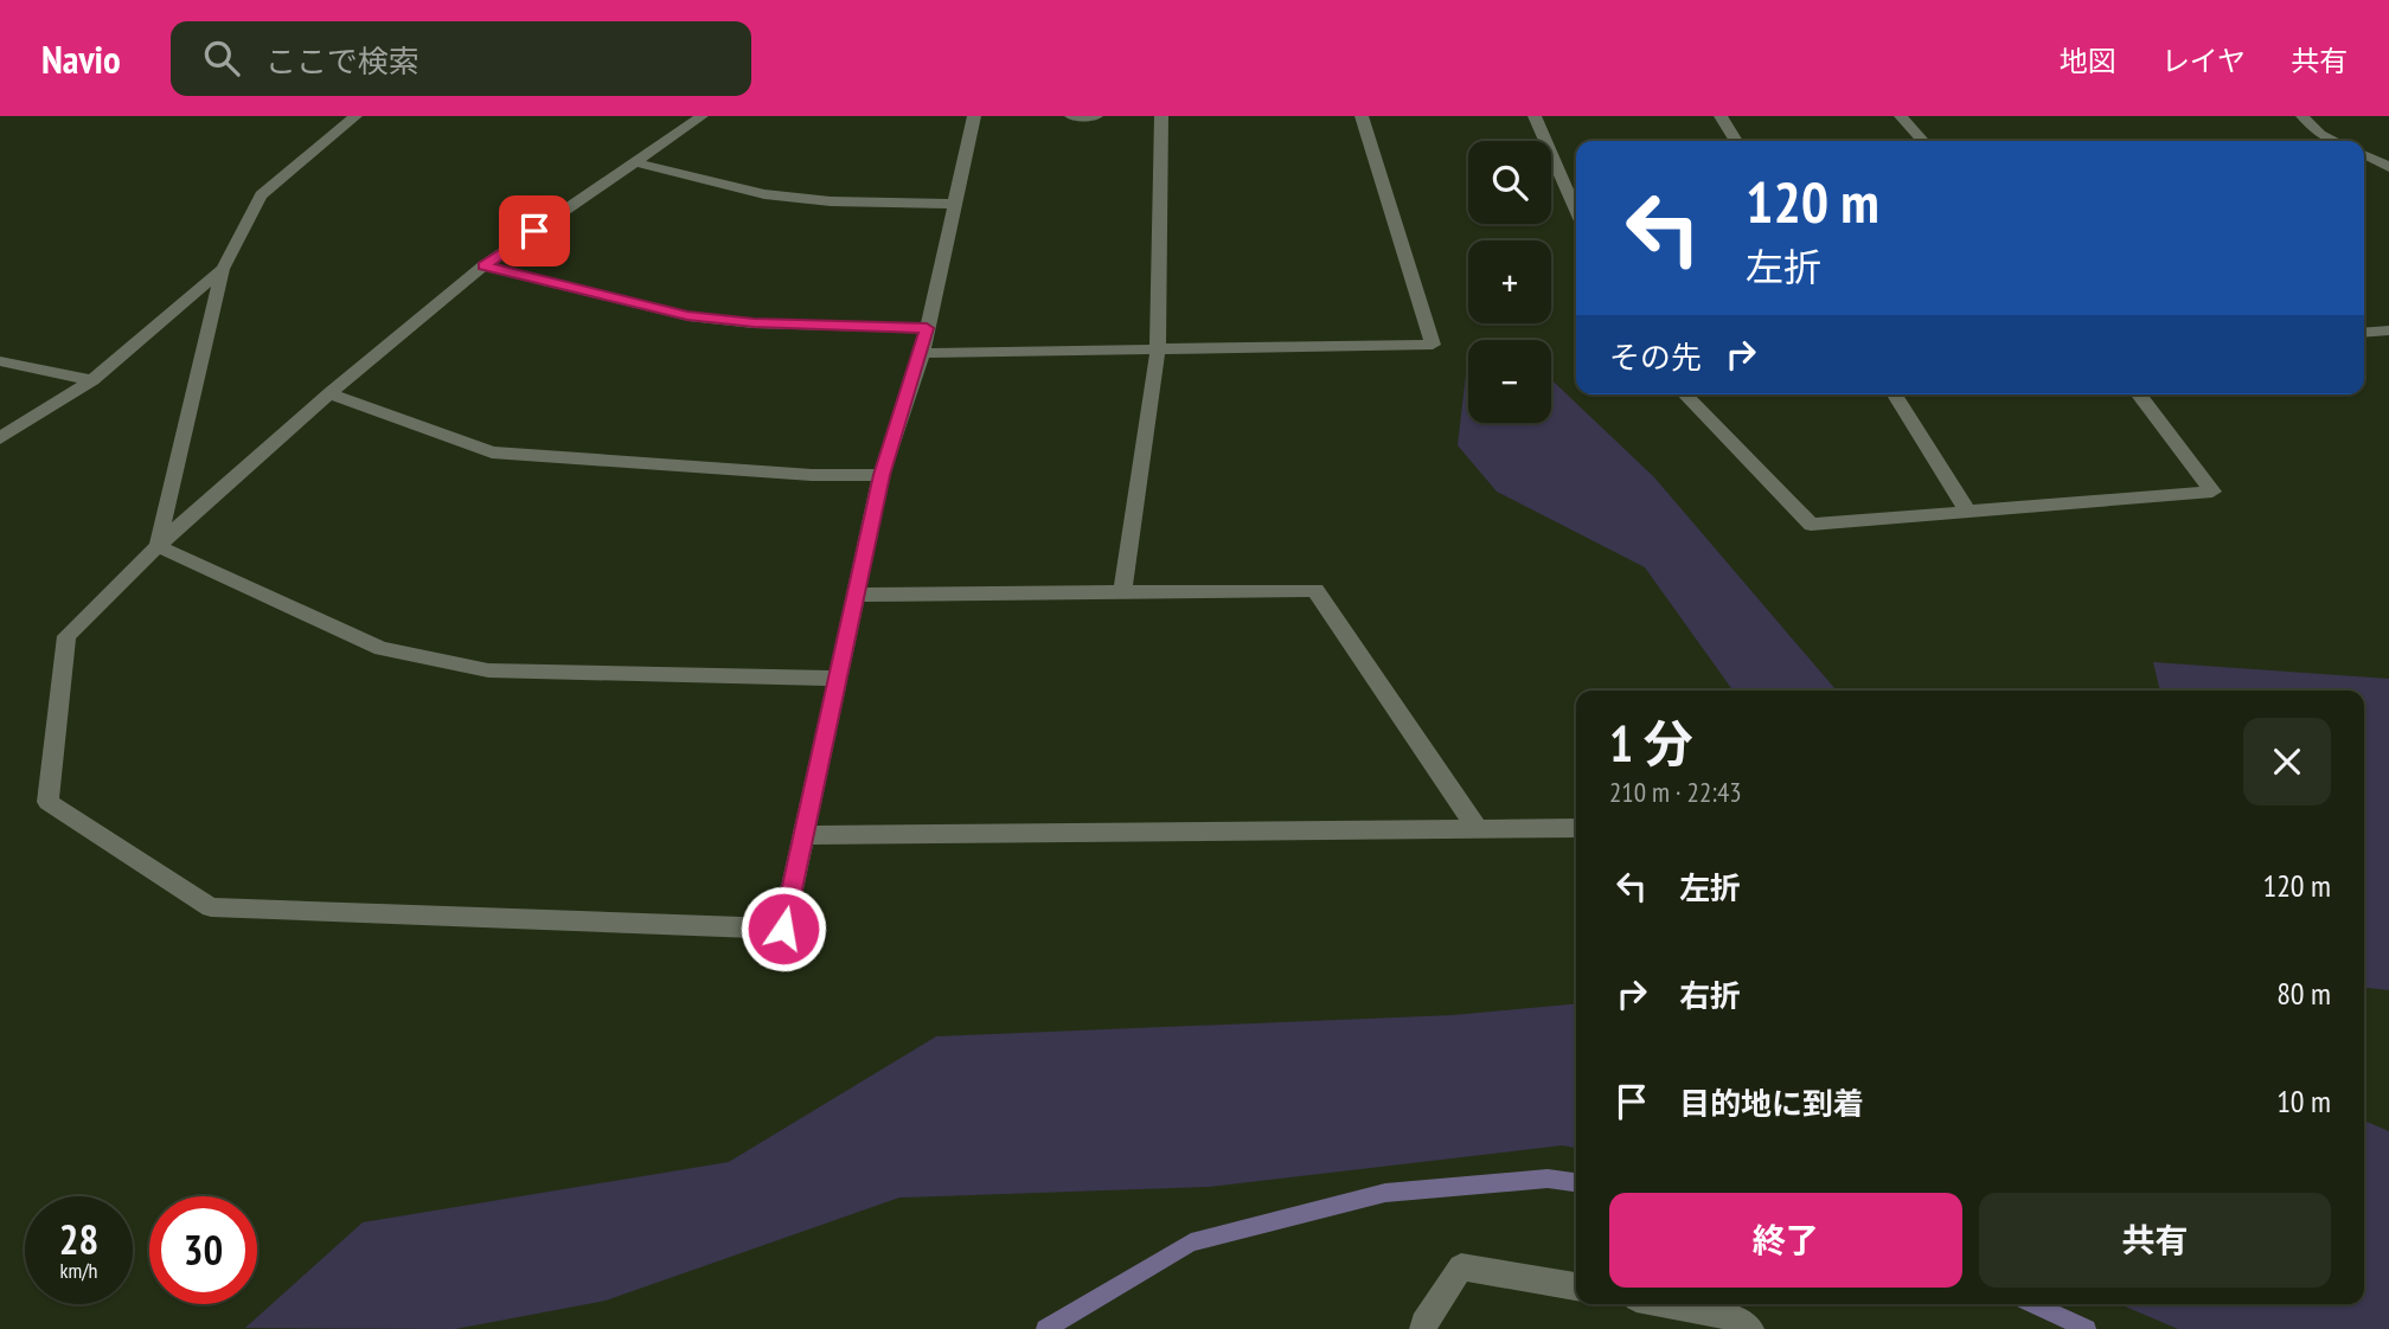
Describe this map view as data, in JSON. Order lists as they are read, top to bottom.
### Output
{
  "page": {
    "header": "Navio",
    "search": "ここで検索",
    "nav": ["地図", "レイヤ", "共有"],
    "map_buttons": ["+", "−"],
    "turn": ["120 m", "左折"],
    "then": "その先",
    "heading": ["1 分", "210 m · 22:43"],
    "list": [
      {
        "name": "左折",
        "value": "120 m"
      },
      {
        "name": "右折",
        "value": "80 m"
      },
      {
        "name": "目的地に到着",
        "value": "10 m"
      }
    ],
    "buttons": ["終了", "共有"],
    "speed": "28 km/h",
    "limit": "30"
  }
}
